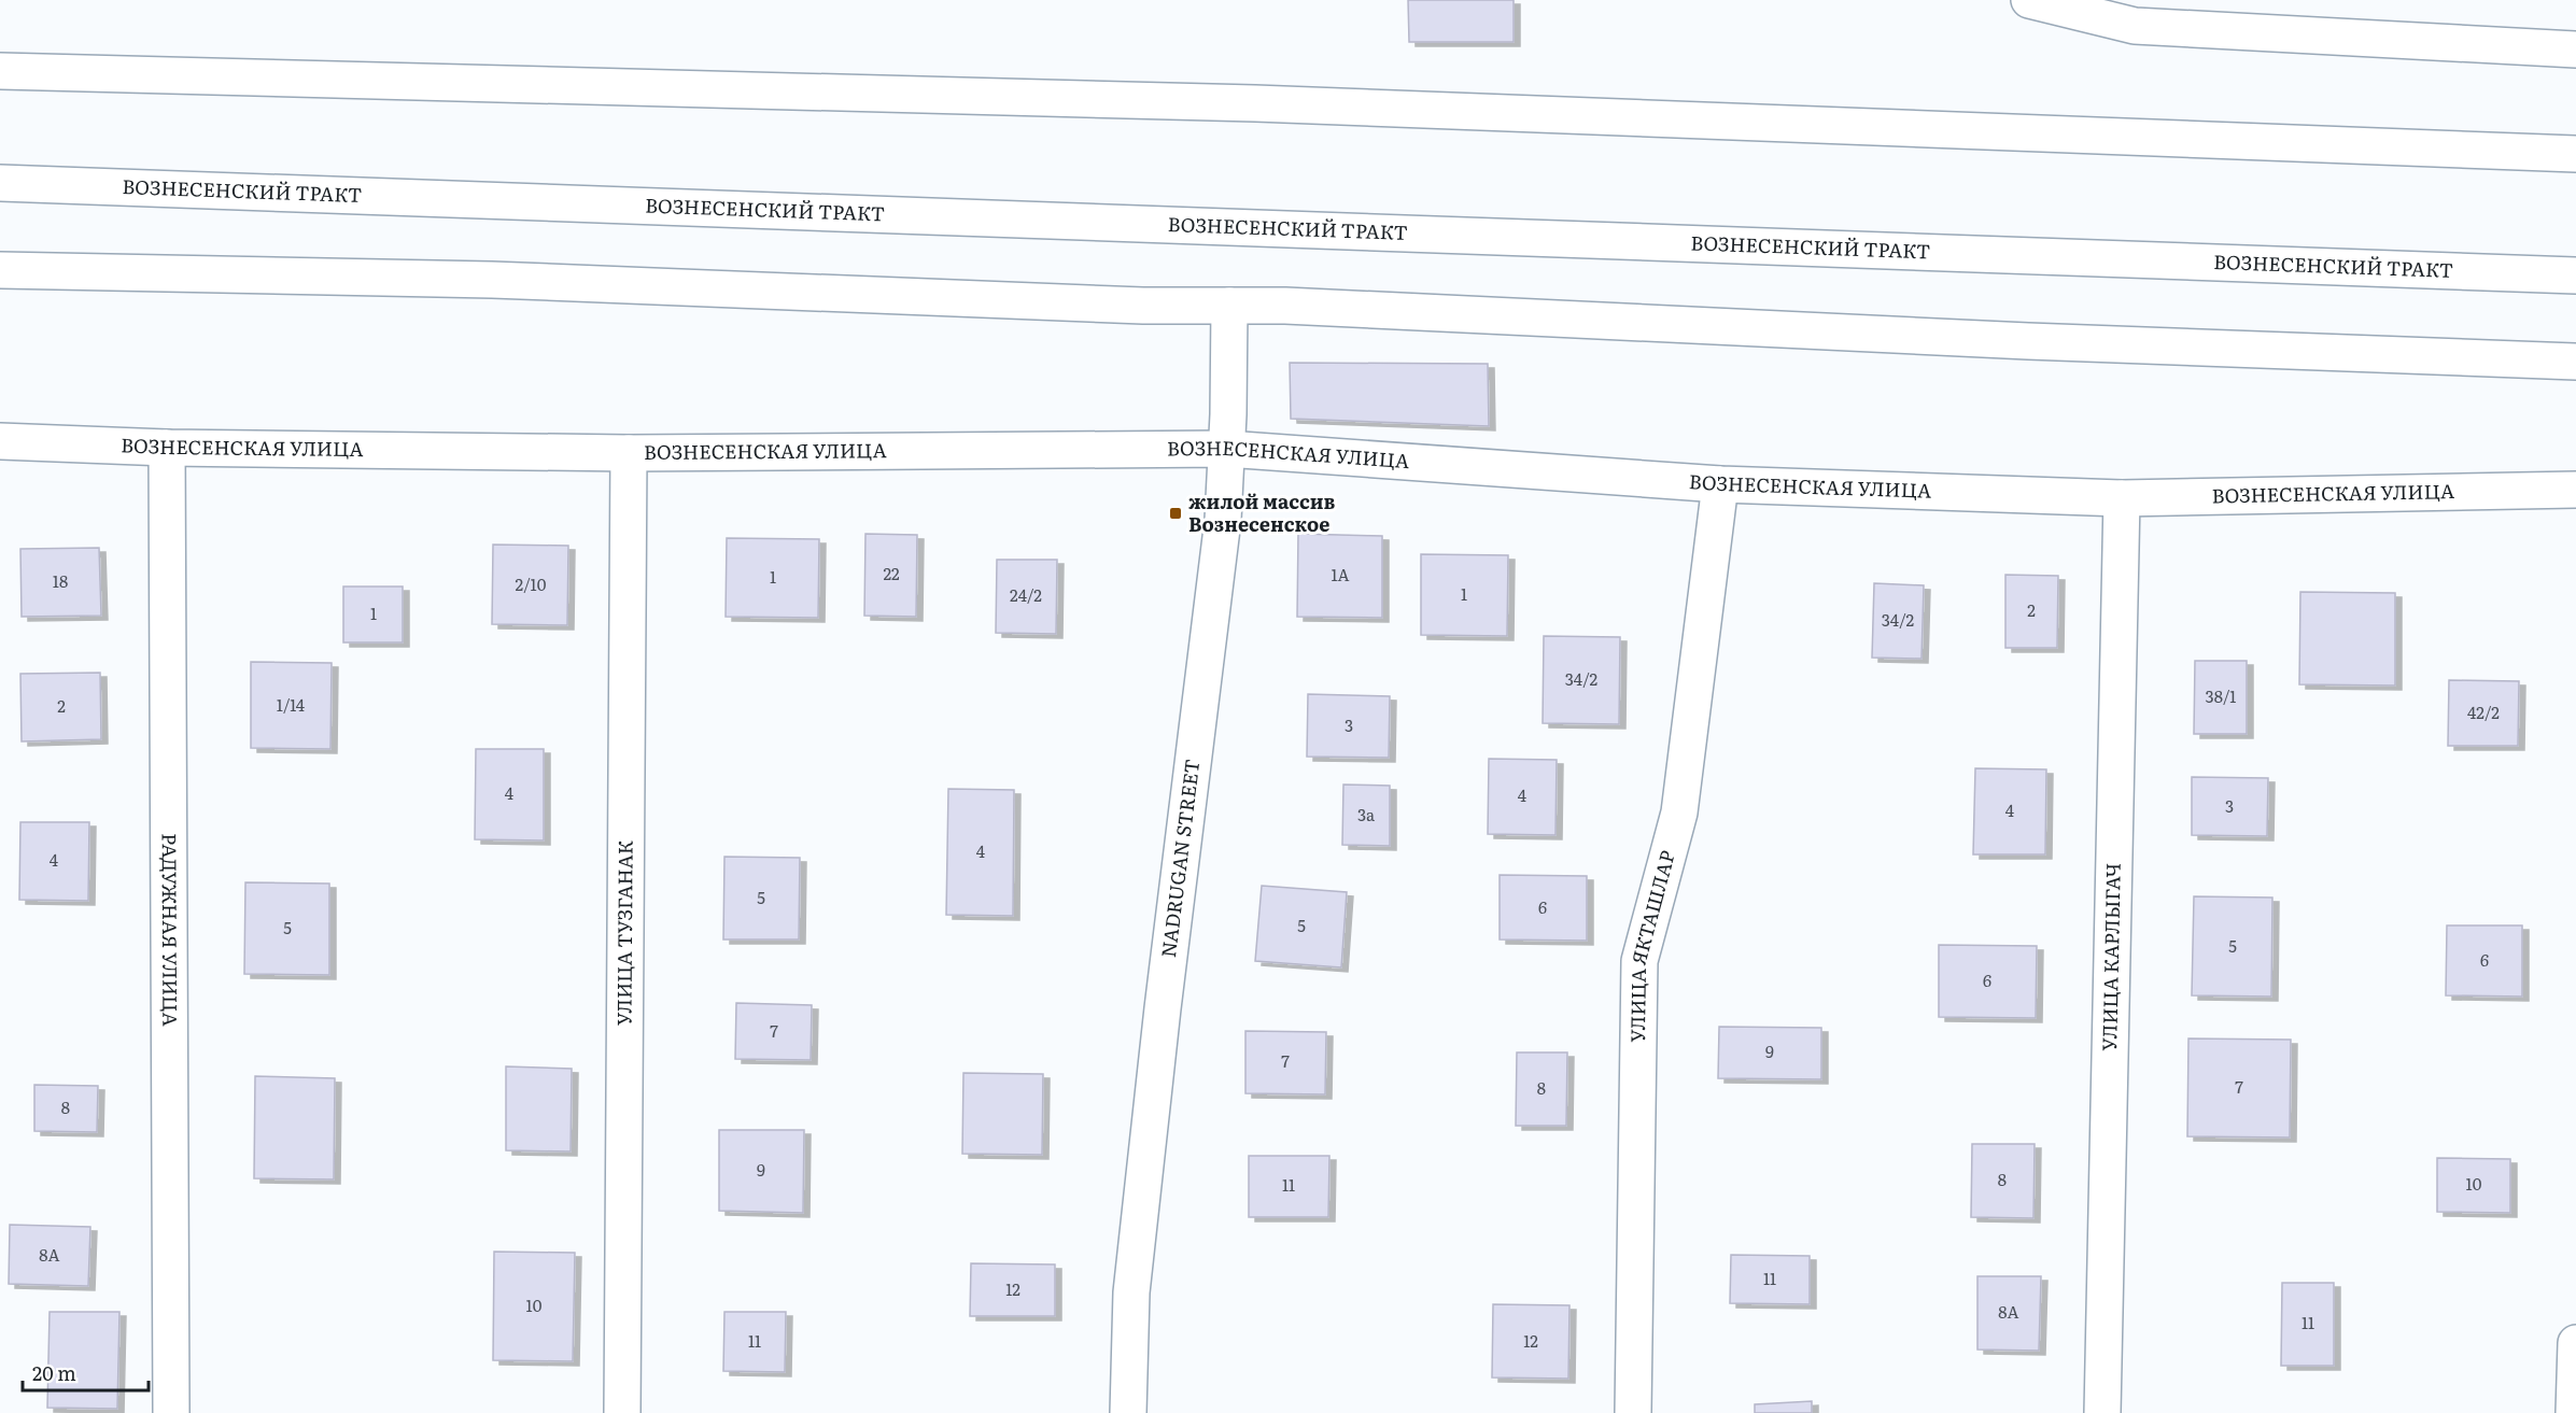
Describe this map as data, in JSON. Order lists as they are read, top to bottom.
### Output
{
  "streets": {
    "street": [
      "ВОЗНЕСЕНСКИЙ ТРАКТ",
      "ВОЗНЕСЕНСКАЯ УЛИЦА",
      "NADRUGAN STREET",
      "РАДУЖНАЯ УЛИЦА",
      "УЛИЦА ТУЗГАНАК",
      "УЛИЦА ЯКТАШЛАР",
      "УЛИЦА КАРЛЫГАЧ"
    ]
  },
  "crossings": [
    ["ВОЗНЕСЕНСКАЯ УЛИЦА", "NADRUGAN STREET"],
    ["ВОЗНЕСЕНСКАЯ УЛИЦА", "РАДУЖНАЯ УЛИЦА"],
    ["ВОЗНЕСЕНСКАЯ УЛИЦА", "УЛИЦА ТУЗГАНАК"],
    ["ВОЗНЕСЕНСКАЯ УЛИЦА", "УЛИЦА ЯКТАШЛАР"],
    ["ВОЗНЕСЕНСКАЯ УЛИЦА", "УЛИЦА КАРЛЫГАЧ"]
  ],
  "places": {
    "transit": ["жилой массив Вознесенское"]
  },
  "house_numbers": [
    "22",
    "1А",
    "1",
    "18",
    "2/10",
    "1",
    "24/2",
    "2",
    "1",
    "34/2",
    "34/2",
    "38/1",
    "1/14",
    "2",
    "42/2",
    "3",
    "4",
    "4",
    "3",
    "4",
    "3а",
    "4",
    "4",
    "5",
    "6",
    "5",
    "5",
    "5",
    "6",
    "6",
    "7",
    "9",
    "7",
    "7",
    "8",
    "8",
    "9",
    "8",
    "10",
    "11",
    "8А",
    "11",
    "12",
    "10",
    "8А",
    "11",
    "11",
    "12"
  ],
  "scale_bar": "20 m"
}
